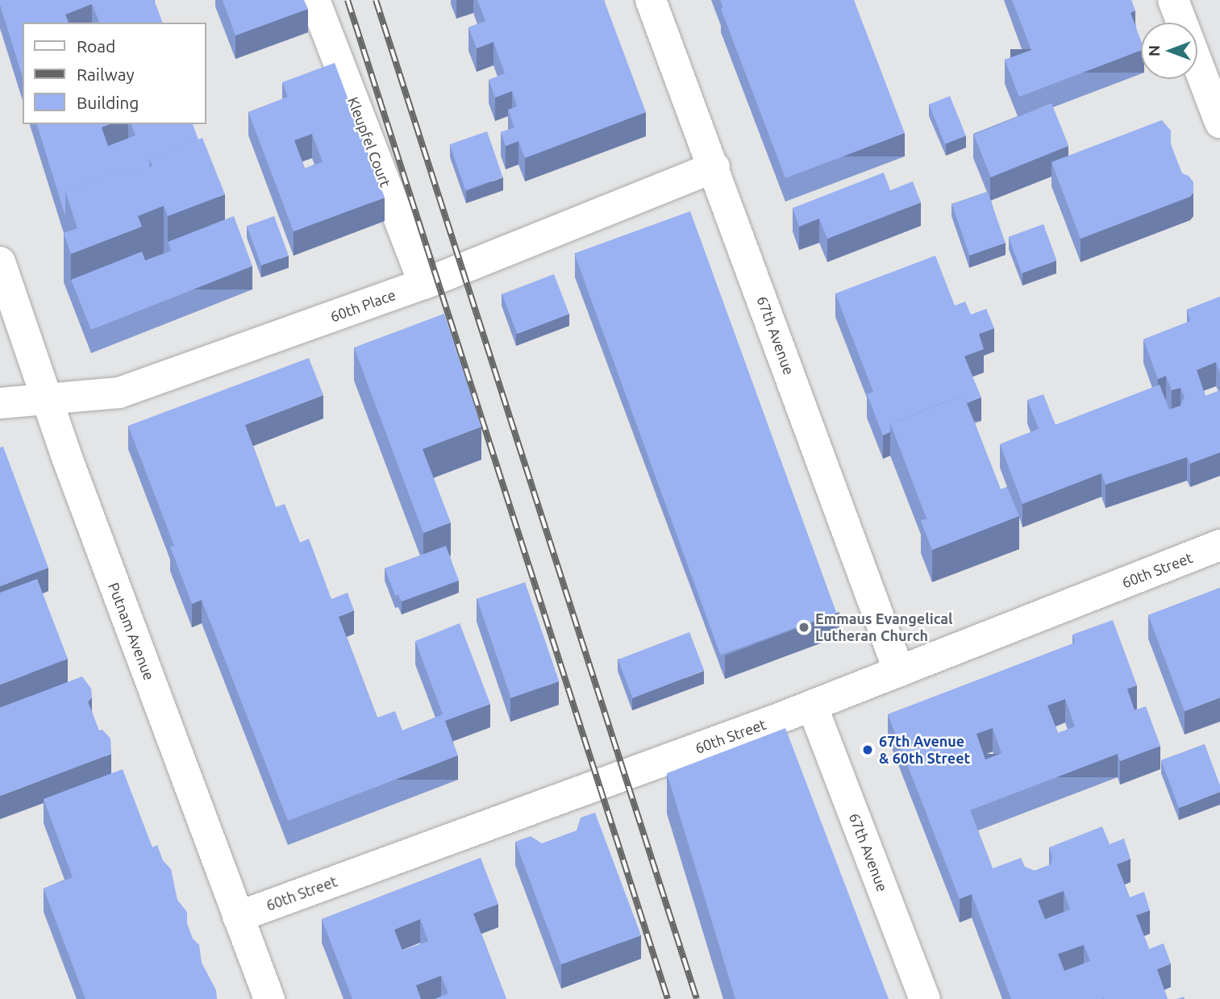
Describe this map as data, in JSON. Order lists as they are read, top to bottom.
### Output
{
  "streets": {
    "street": [
      "Kleupfel Court",
      "60th Place",
      "67th Avenue",
      "60th Street",
      "Putnam Avenue"
    ]
  },
  "crossings": [
    ["Kleupfel Court", "60th Place"],
    ["60th Place", "67th Avenue"],
    ["60th Place", "Putnam Avenue"],
    ["67th Avenue", "60th Street"],
    ["60th Street", "Putnam Avenue"]
  ],
  "places": ["Emmaus Evangelical Lutheran Church", "67th Avenue & 60th Street"],
  "legend": ["Road", "Railway", "Building"],
  "north": "left"
}
